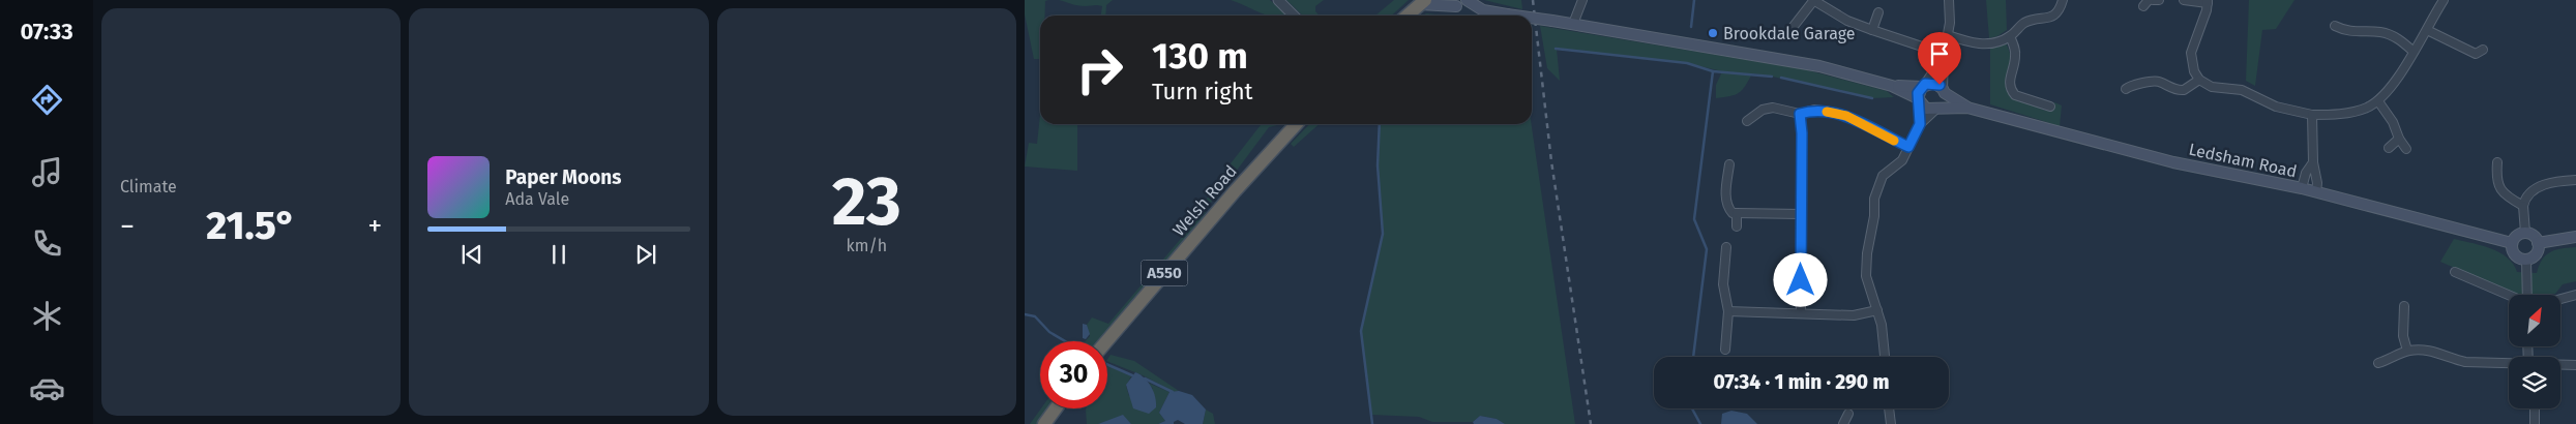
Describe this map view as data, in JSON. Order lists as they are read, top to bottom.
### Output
{
  "streets": {
    "highway": ["Welsh Road", "A550"],
    "main road": ["Ledsham Road"]
  },
  "places": ["Brookdale Garage"],
  "north": "top right",
  "page": {
    "tabs": "07:33",
    "tile": [
      "Climate",
      ["23", "km/h"]
    ],
    "turn": ["130 m", "Turn right"],
    "song": ["Paper Moons", "Ada Vale"],
    "heat": ["−", "21.5°", "+"],
    "limit": "30",
    "trip": "07:34 · 1 min · 290 m"
  }
}
